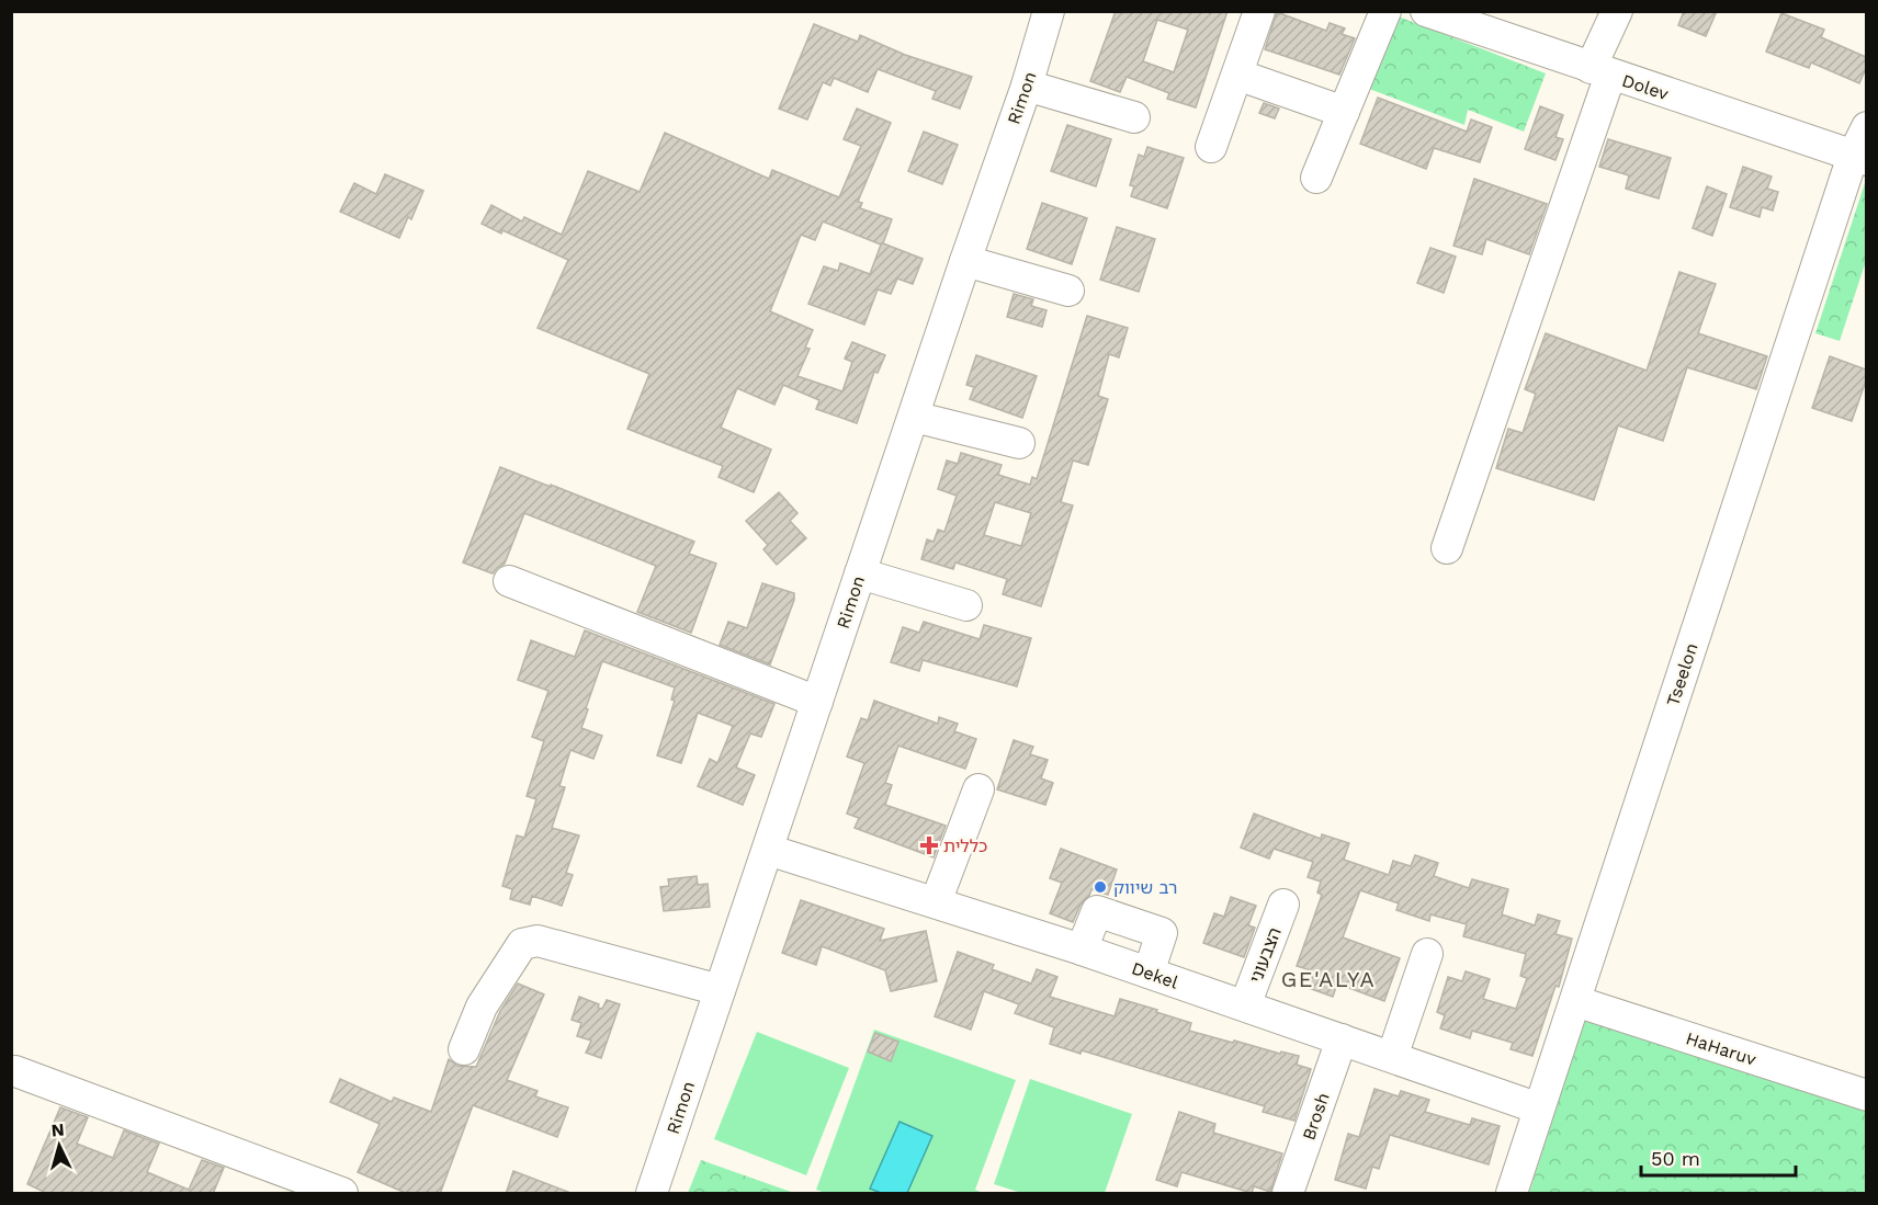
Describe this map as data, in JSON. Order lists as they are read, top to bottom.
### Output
{
  "streets": {
    "street": [
      "Dolev",
      "Rimon",
      "Tseelon",
      "הצבעוני",
      "Dekel",
      "HaHaruv",
      "Brosh"
    ]
  },
  "crossings": [
    ["Dolev", "Tseelon"],
    ["Rimon", "Dekel"],
    ["Tseelon", "Dekel"],
    ["Tseelon", "HaHaruv"],
    ["הצבעוני", "Dekel"],
    ["Dekel", "Brosh"]
  ],
  "districts": ["GE'ALYA"],
  "places": {
    "health": ["כללית"],
    "other": ["רב שיווק"]
  },
  "scale_bar": "50 m",
  "north": "top"
}
